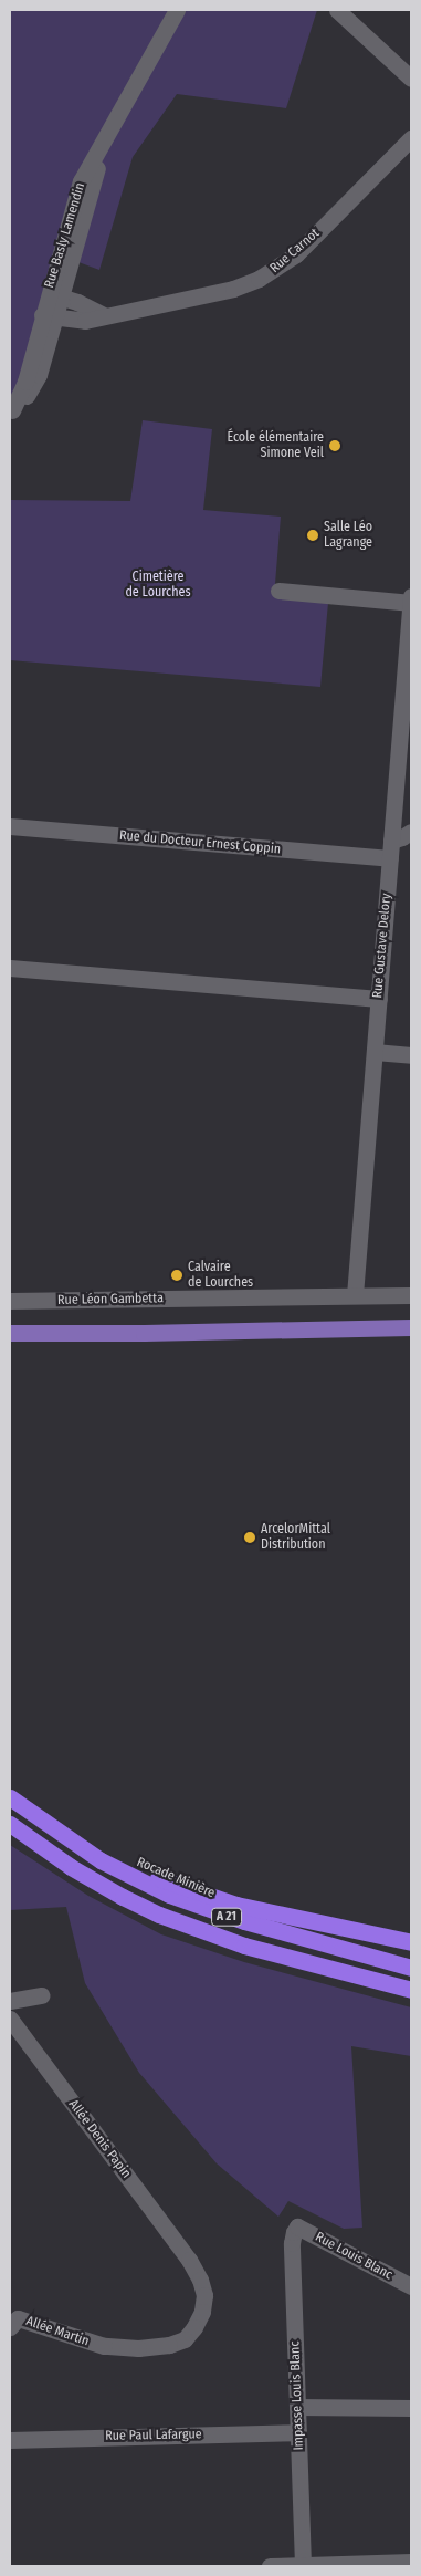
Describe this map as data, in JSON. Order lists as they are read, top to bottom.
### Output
{
  "streets": {
    "highway": ["Rocade Minière", "A 21"],
    "street": [
      "Rue Basly Lamendin",
      "Rue Carnot",
      "Rue du Docteur Ernest Coppin",
      "Rue Gustave Delory",
      "Rue Léon Gambetta",
      "Allée Denis Papin",
      "Rue Louis Blanc",
      "Allée Martin",
      "Impasse Louis Blanc",
      "Rue Paul Lafargue"
    ]
  },
  "crossings": [
    ["Rue Basly Lamendin", "Rue Carnot"],
    ["Rue du Docteur Ernest Coppin", "Rue Gustave Delory"],
    ["Rue Gustave Delory", "Rue Léon Gambetta"],
    ["Allée Denis Papin", "Allée Martin"],
    ["Rue Louis Blanc", "Impasse Louis Blanc"],
    ["Impasse Louis Blanc", "Rue Paul Lafargue"]
  ],
  "parks": ["Cimetière de Lourches"],
  "places": [
    "École élémentaire Simone Veil",
    "Salle Léo Lagrange",
    "Calvaire de Lourches",
    "ArcelorMittal Distribution"
  ]
}
